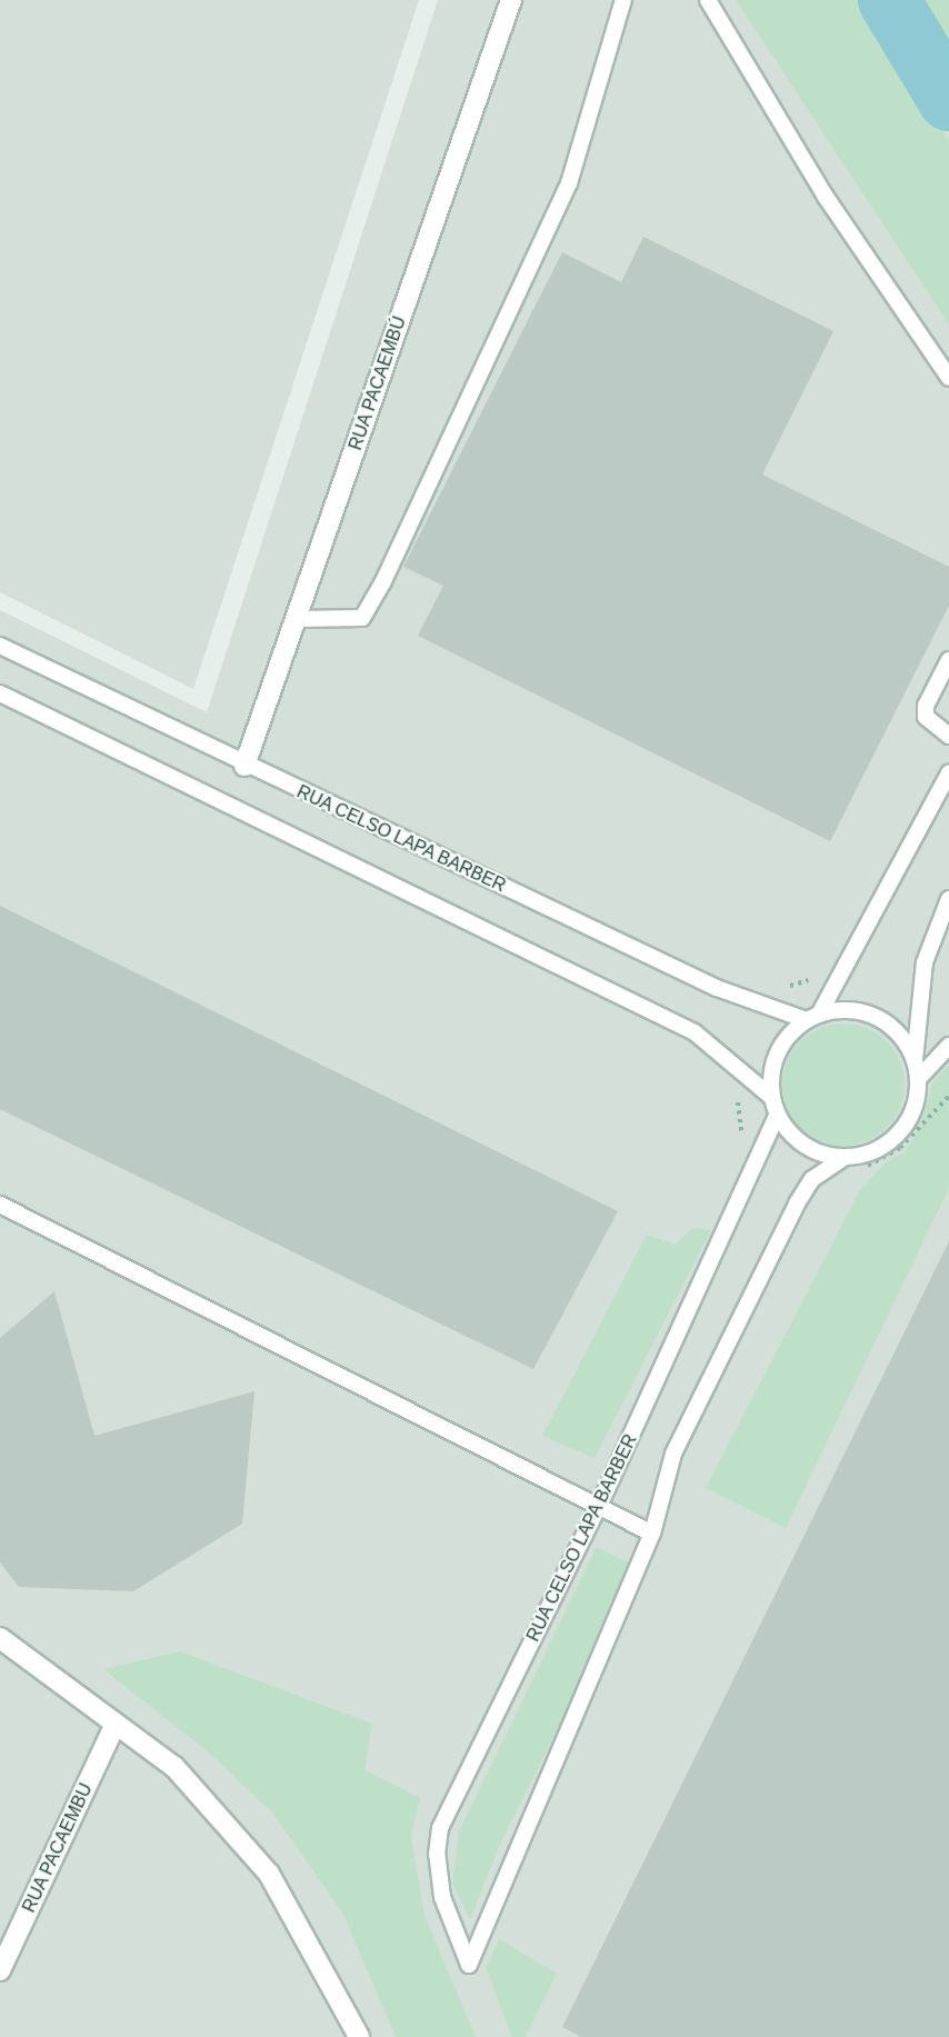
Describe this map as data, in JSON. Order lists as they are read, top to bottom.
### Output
{
  "streets": {
    "street": ["RUA PACAEMBÚ", "RUA PACAEMBU"],
    "lane": ["RUA CELSO LAPA BARBER"]
  },
  "crossings": [
    ["RUA PACAEMBÚ", "RUA CELSO LAPA BARBER"]
  ]
}
